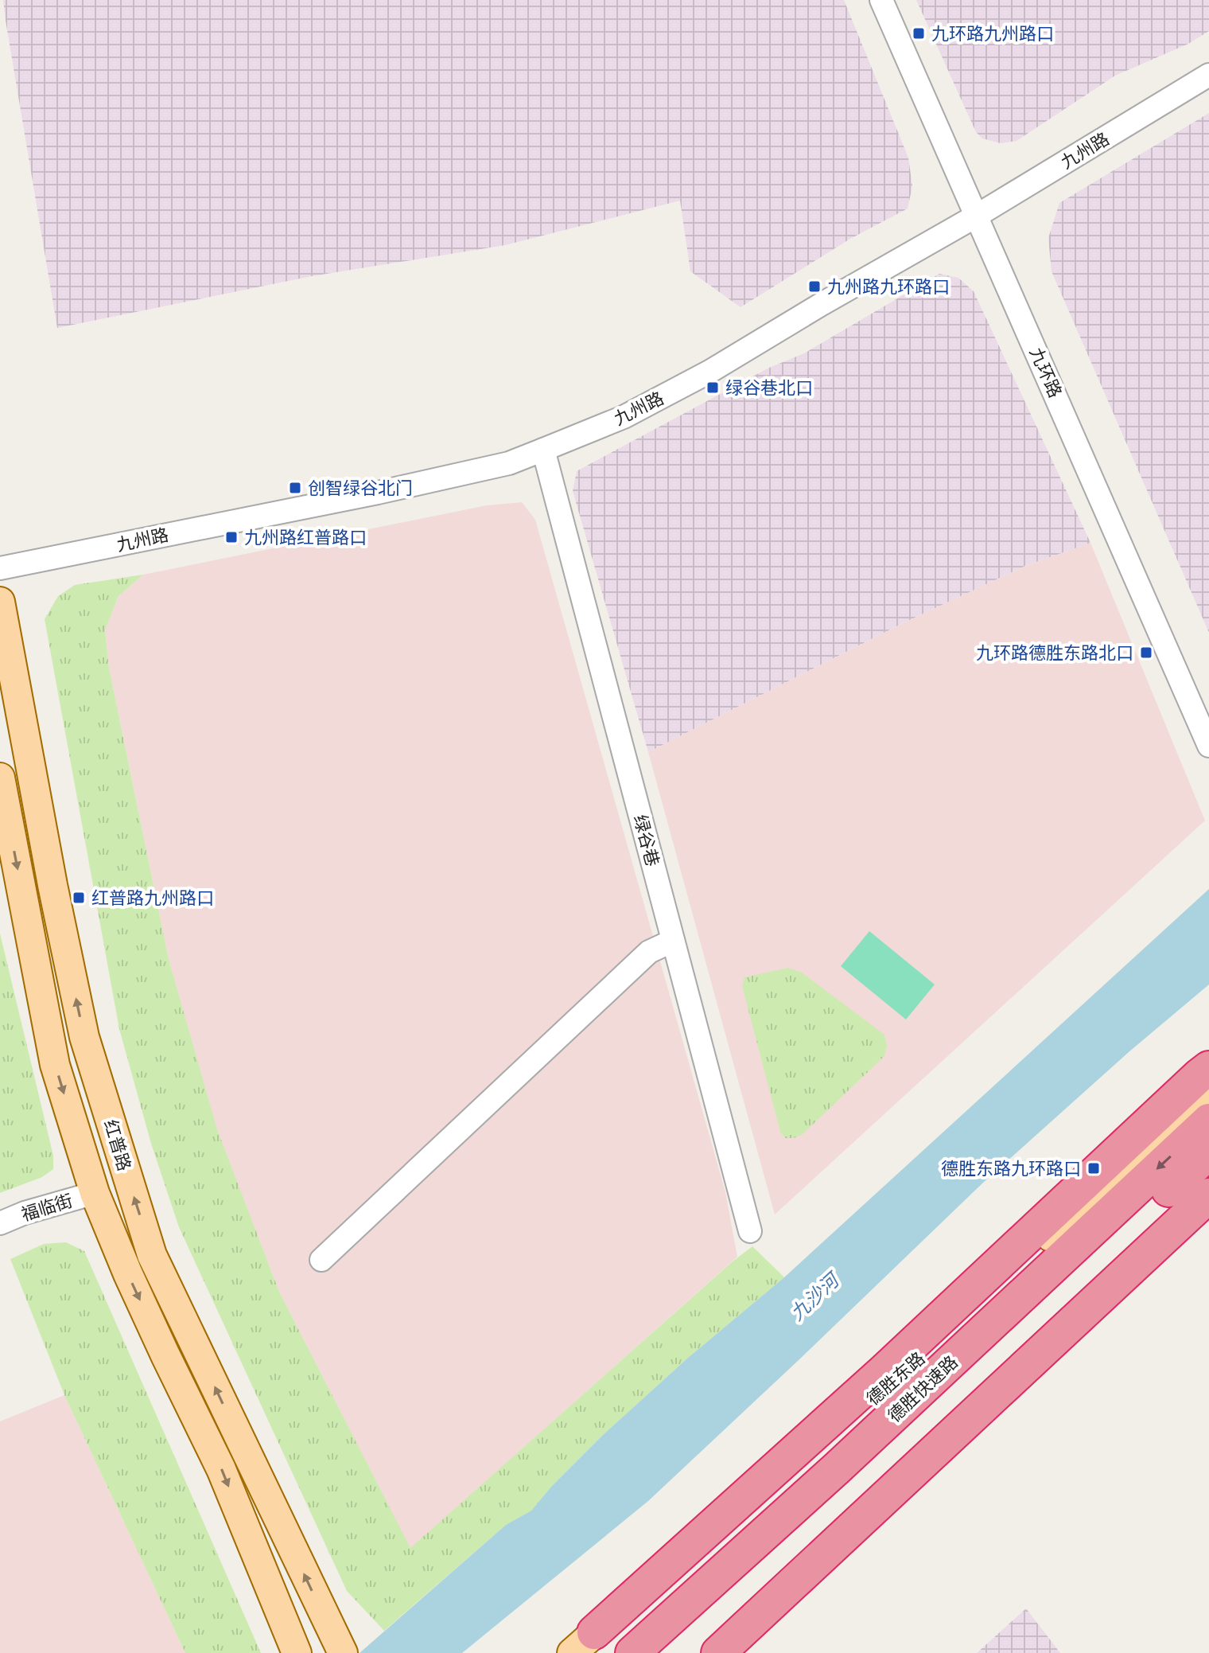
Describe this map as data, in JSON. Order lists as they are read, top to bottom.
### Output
{
  "streets": {
    "highway": ["德胜快速路"],
    "main road": ["红普路", "德胜东路"],
    "street": [
      "九州路",
      "九环路",
      "绿谷巷",
      "福临街"
    ]
  },
  "crossings": [
    ["九州路", "九环路"],
    ["九州路", "绿谷巷"],
    ["红普路", "福临街"]
  ],
  "water": ["九沙河"],
  "places": {
    "transit": [
      "九环路九州路口",
      "九州路九环路口",
      "绿谷巷北口",
      "创智绿谷北门",
      "九州路红普路口",
      "九环路德胜东路北口",
      "红普路九州路口",
      "德胜东路九环路口"
    ]
  }
}
